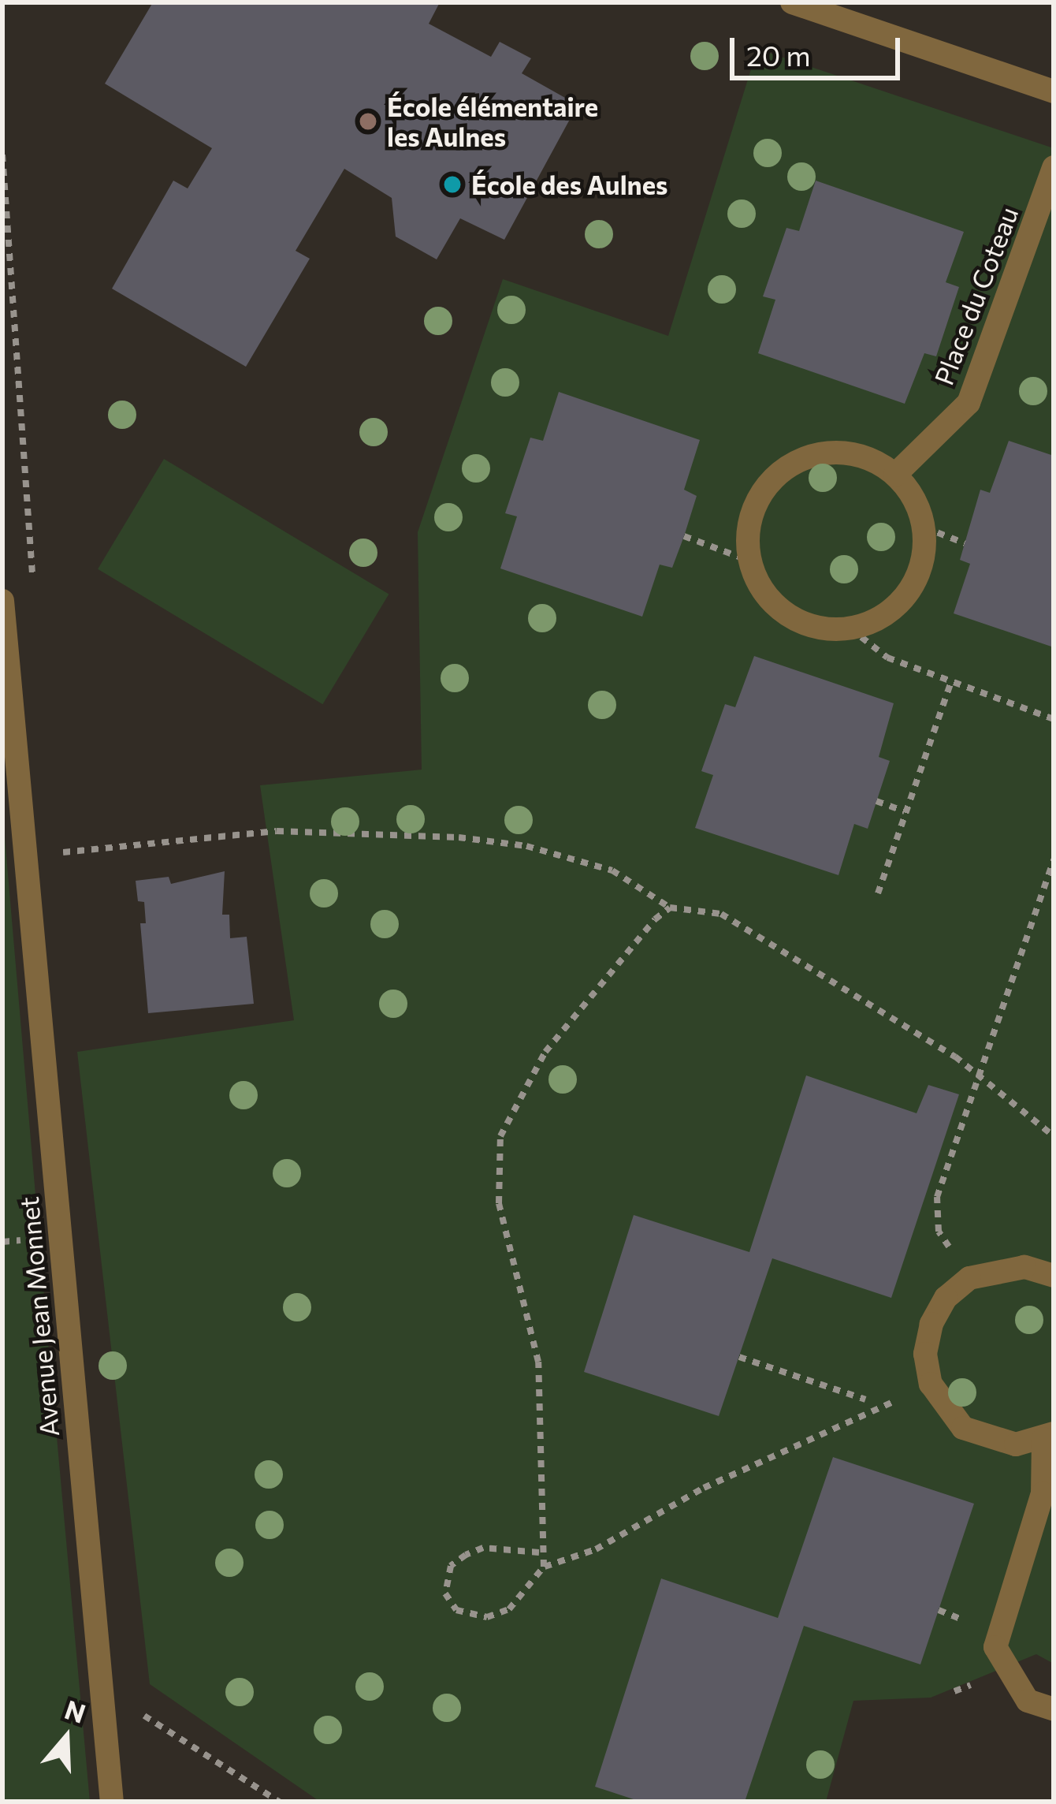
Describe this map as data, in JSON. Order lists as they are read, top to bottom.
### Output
{
  "streets": {
    "street": ["Place du Coteau", "Avenue Jean Monnet"]
  },
  "places": ["École élémentaire les Aulnes", "École des Aulnes"],
  "scale_bar": "20 m",
  "north": "top"
}
